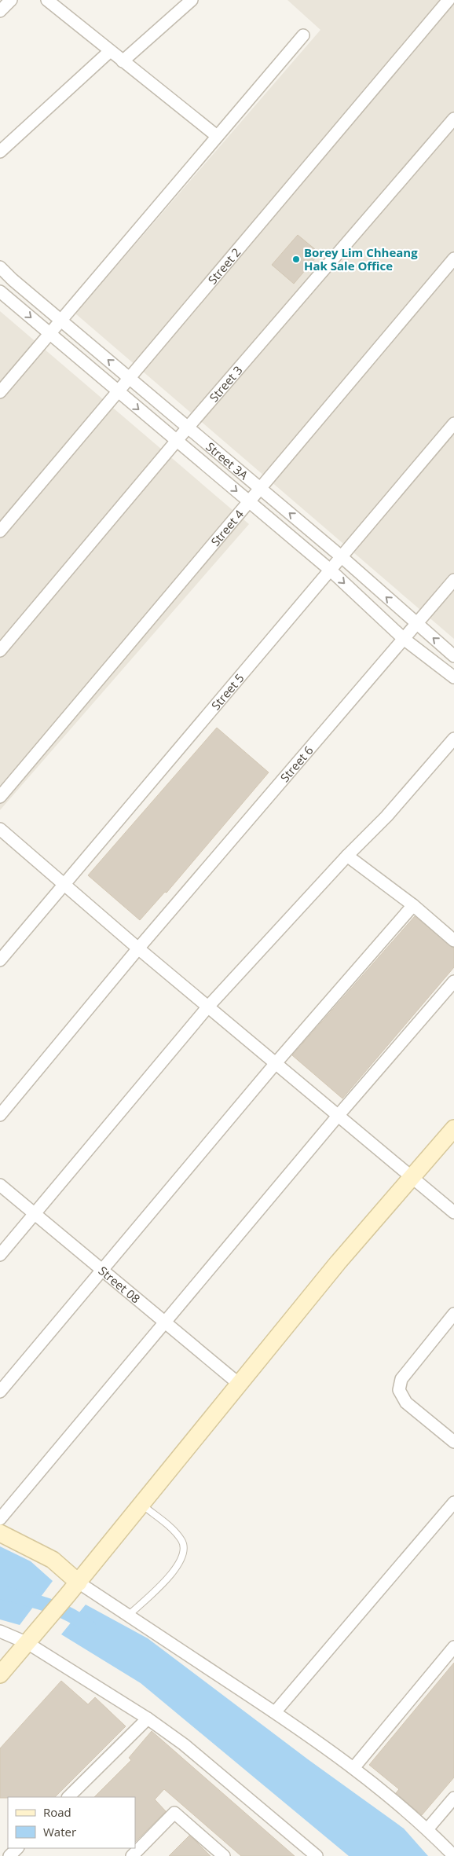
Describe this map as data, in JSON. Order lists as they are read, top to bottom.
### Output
{
  "streets": {
    "street": [
      "Street 2",
      "Street 3",
      "Street 3A",
      "Street 4",
      "Street 5",
      "Street 6",
      "Street 08"
    ]
  },
  "crossings": [
    ["Street 2", "Street 3A"],
    ["Street 3", "Street 3A"],
    ["Street 3A", "Street 4"],
    ["Street 3A", "Street 5"],
    ["Street 3A", "Street 6"]
  ],
  "places": ["Borey Lim Chheang Hak Sale Office"],
  "legend": ["Road", "Water"]
}
